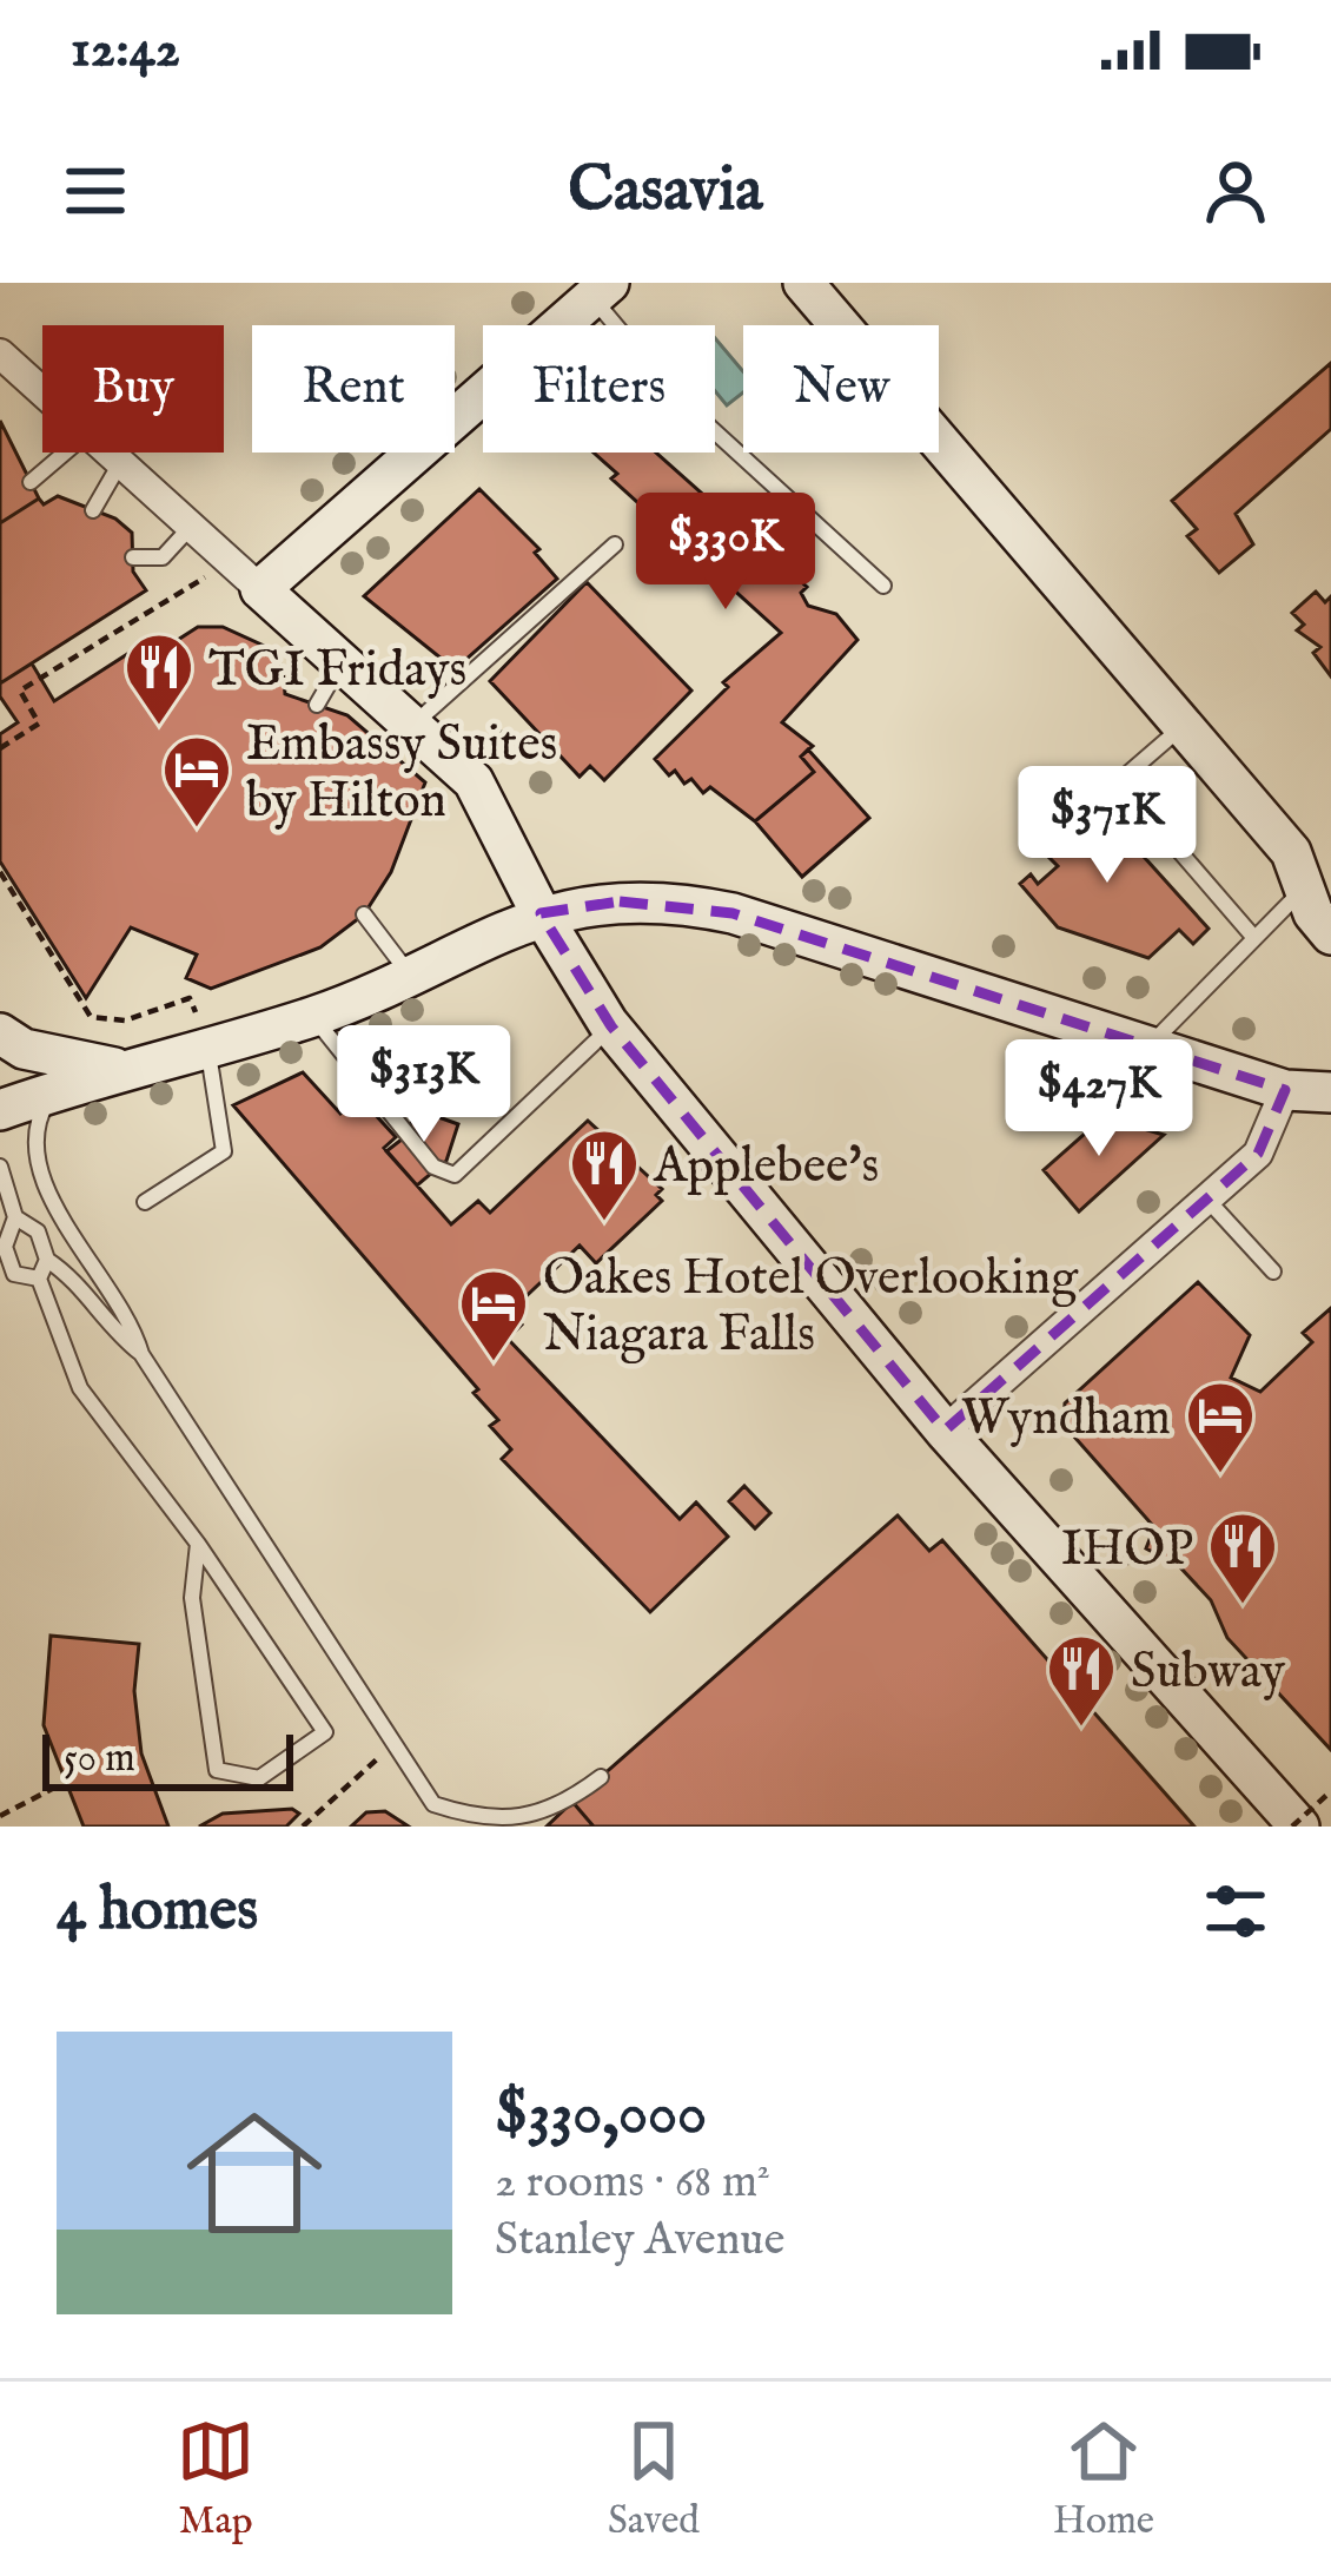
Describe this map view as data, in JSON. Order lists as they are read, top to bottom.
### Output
{
  "places": {
    "restaurant": [
      "TGI Fridays",
      "Applebee's",
      "IHOP",
      "Subway"
    ],
    "hotel": ["Embassy Suites by Hilton", "Oakes Hotel Overlooking Niagara Falls", "Wyndham"]
  },
  "scale_bar": "50 m",
  "page": {
    "status": "12:42",
    "header": "Casavia",
    "chip": [
      "Buy",
      "Rent",
      "Filters",
      "New"
    ],
    "price": [
      "$330K",
      "$371K",
      "$313K",
      "$427K"
    ],
    "scale": "50 m",
    "heading": "4 homes",
    "list": [
      {
        "name": "$330,000",
        "note": "2 rooms · 68 m² · Stanley Avenue"
      }
    ],
    "tabs": ["Map", "Saved", "Home"]
  }
}
